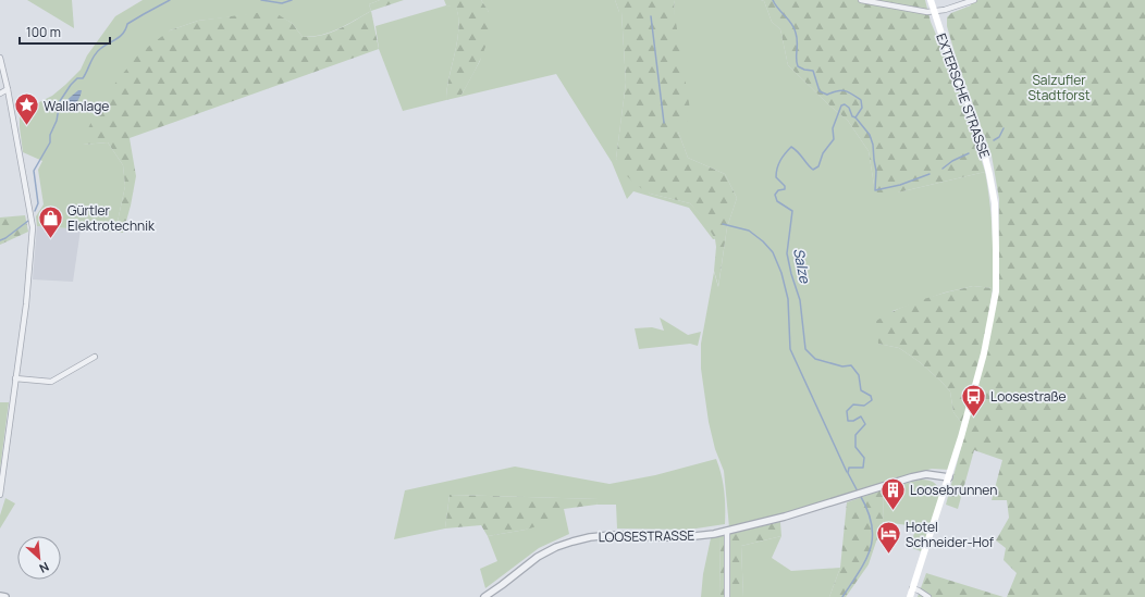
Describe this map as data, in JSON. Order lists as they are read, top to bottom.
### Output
{
  "streets": {
    "main road": ["EXTERSCHE STRASSE"],
    "street": ["LOOSESTRASSE"]
  },
  "crossings": [
    ["EXTERSCHE STRASSE", "LOOSESTRASSE"]
  ],
  "water": ["Salze"],
  "parks": ["Salzufler Stadtforst"],
  "places": {
    "place": ["Wallanlage"],
    "shop": ["Gürtler Elektrotechnik"],
    "bus stop": ["Loosestraße"],
    "building": ["Loosebrunnen"],
    "hotel": ["Hotel Schneider-Hof"]
  },
  "scale_bar": "100 m",
  "north": "bottom right"
}
